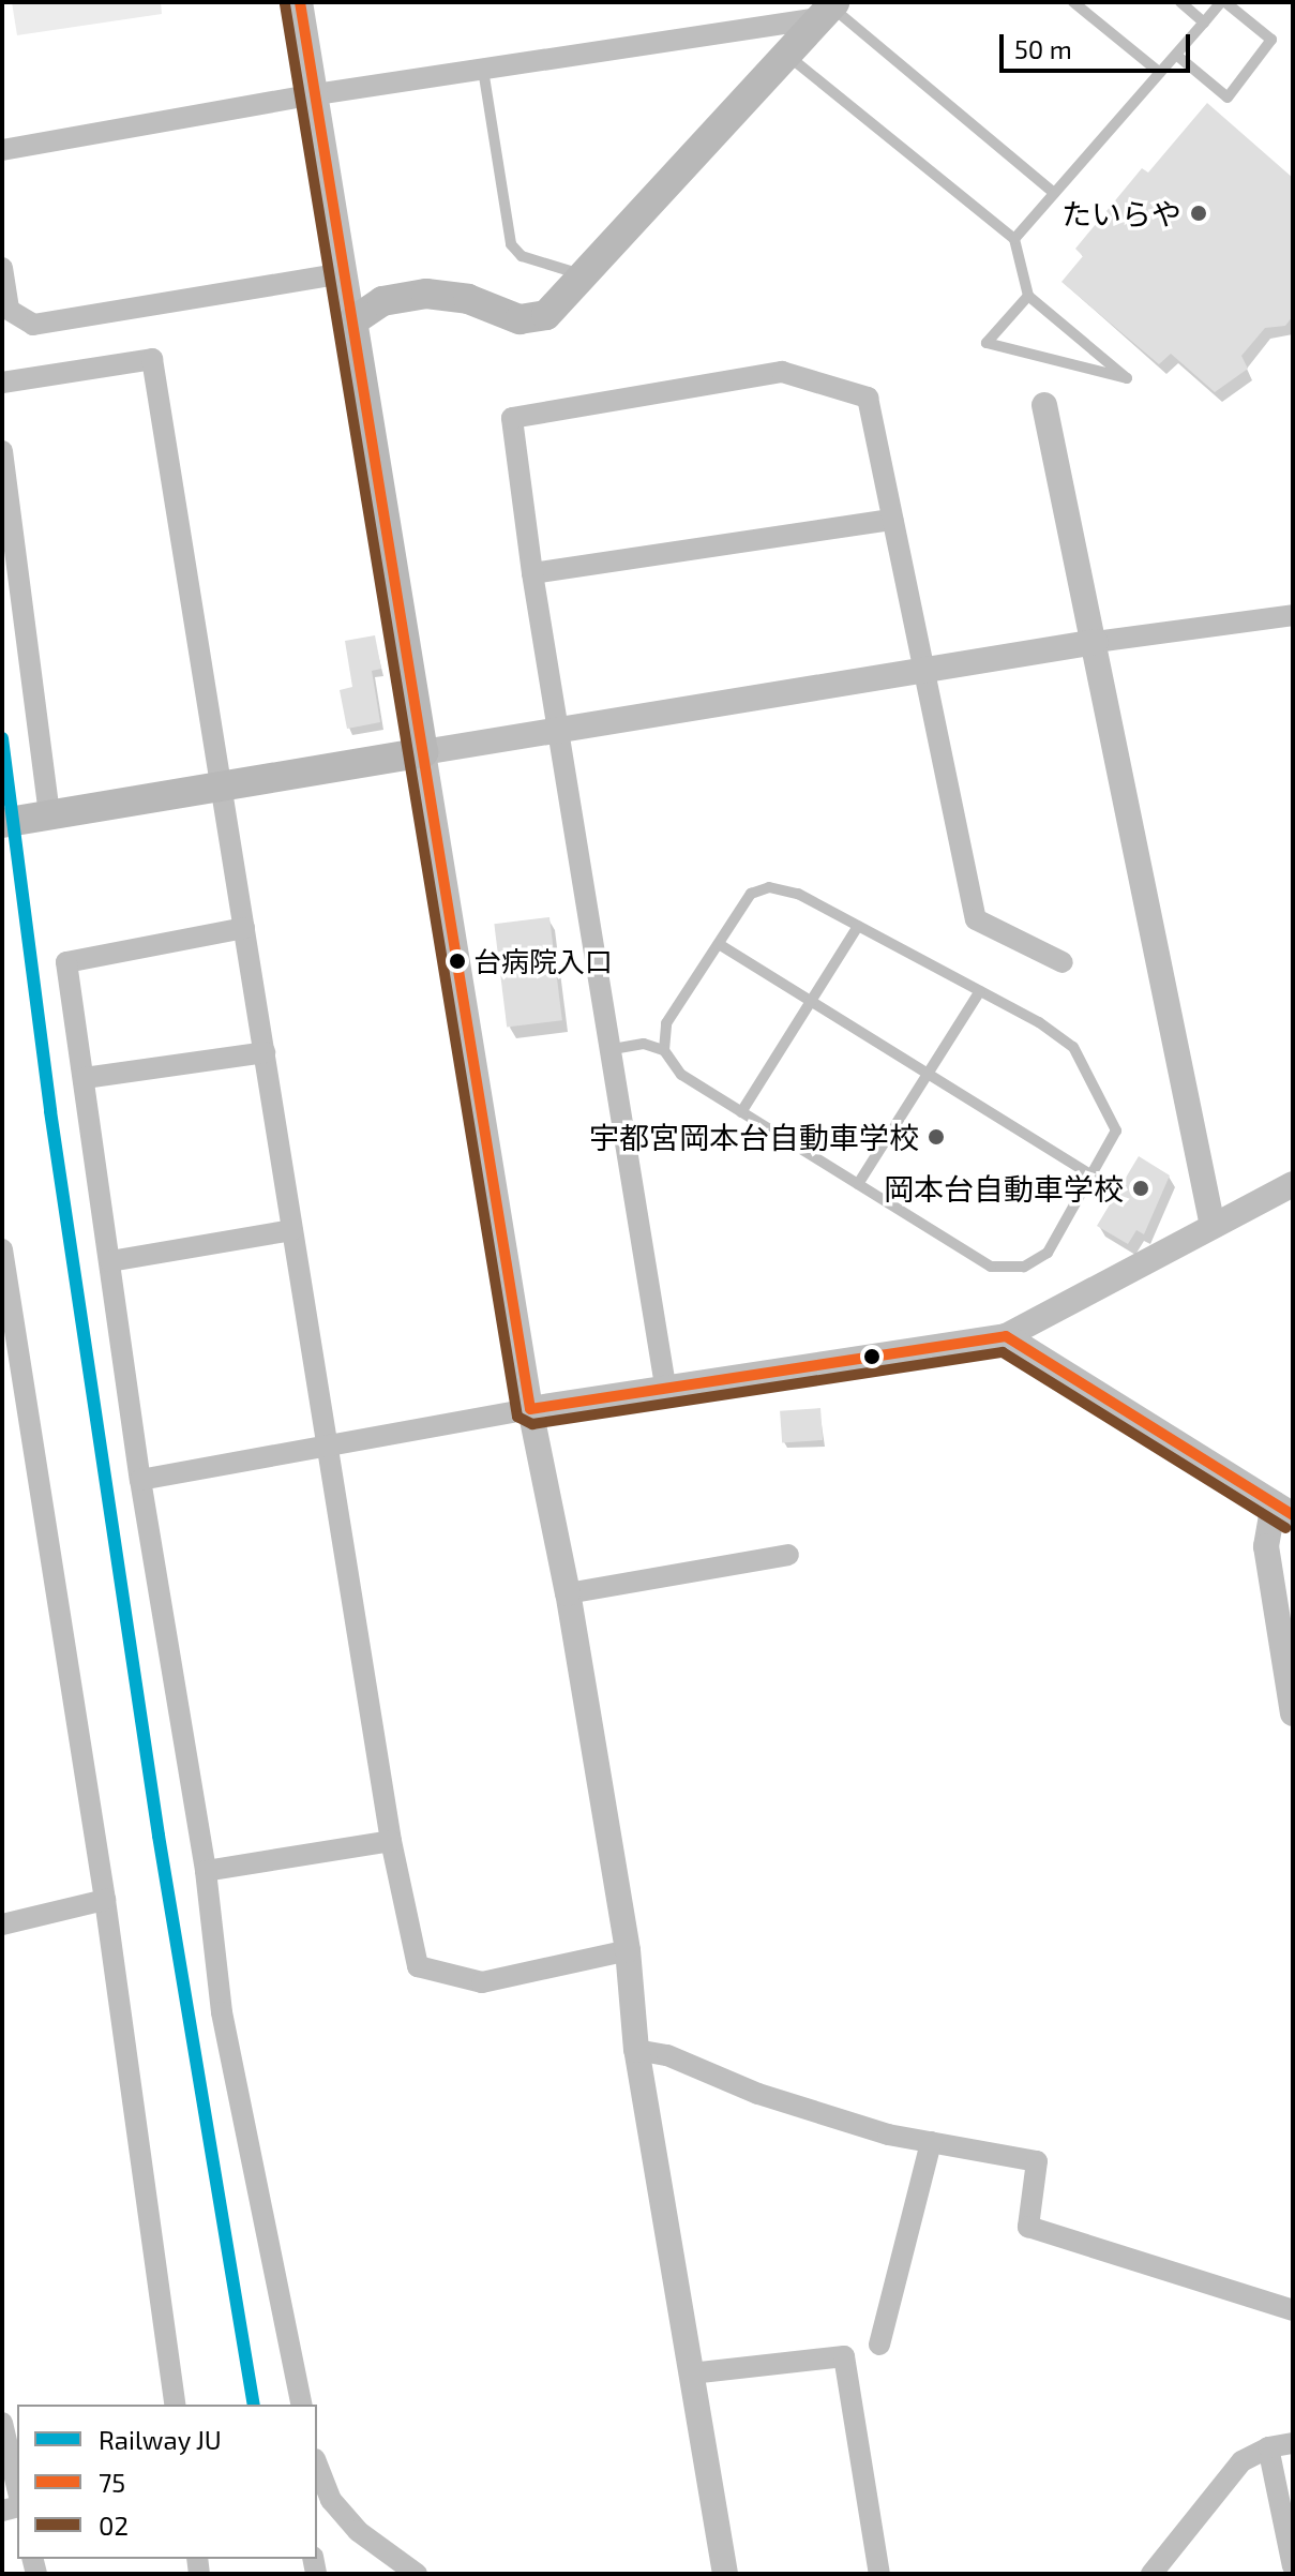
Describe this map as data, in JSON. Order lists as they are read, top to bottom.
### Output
{
  "places": [
    "たいらや",
    "台病院入口",
    "宇都宮岡本台自動車学校",
    "岡本台自動車学校"
  ],
  "lines": ["transit line 75", "transit line 02", "rail line JU"],
  "legend": ["Railway JU", "75", "02"],
  "scale_bar": "50 m"
}
